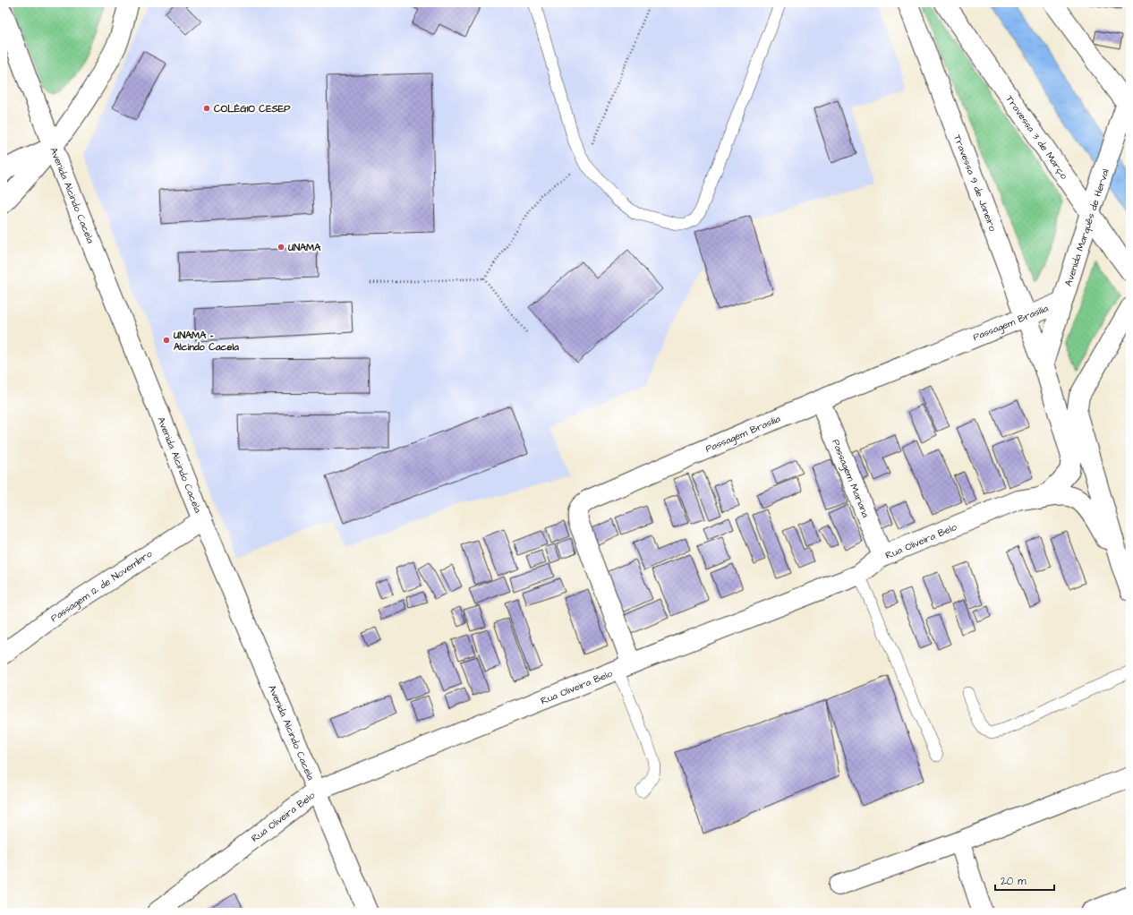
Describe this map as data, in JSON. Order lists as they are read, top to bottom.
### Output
{
  "streets": {
    "main road": [
      "Travessa 3 de Março",
      "Travessa 9 de Janeiro",
      "Avenida Alcindo Cacela",
      "Avenida Marquês de Herval",
      "Passagem Brasília",
      "Passagem Mariana",
      "Rua Oliveira Belo",
      "Passagem 12 de Novembro"
    ]
  },
  "crossings": [
    ["Travessa 3 de Março", "Avenida Marquês de Herval"],
    ["Travessa 9 de Janeiro", "Avenida Marquês de Herval"],
    ["Travessa 9 de Janeiro", "Passagem Brasília"],
    ["Travessa 9 de Janeiro", "Rua Oliveira Belo"],
    ["Avenida Alcindo Cacela", "Rua Oliveira Belo"],
    ["Avenida Alcindo Cacela", "Passagem 12 de Novembro"],
    ["Avenida Marquês de Herval", "Passagem Brasília"],
    ["Avenida Marquês de Herval", "Rua Oliveira Belo"],
    ["Passagem Brasília", "Passagem Mariana"],
    ["Passagem Brasília", "Rua Oliveira Belo"],
    ["Passagem Mariana", "Rua Oliveira Belo"]
  ],
  "places": ["COLÉGIO CESEP", "UNAMA", "UNAMA - Alcindo Cacela"],
  "scale_bar": "20 m"
}
